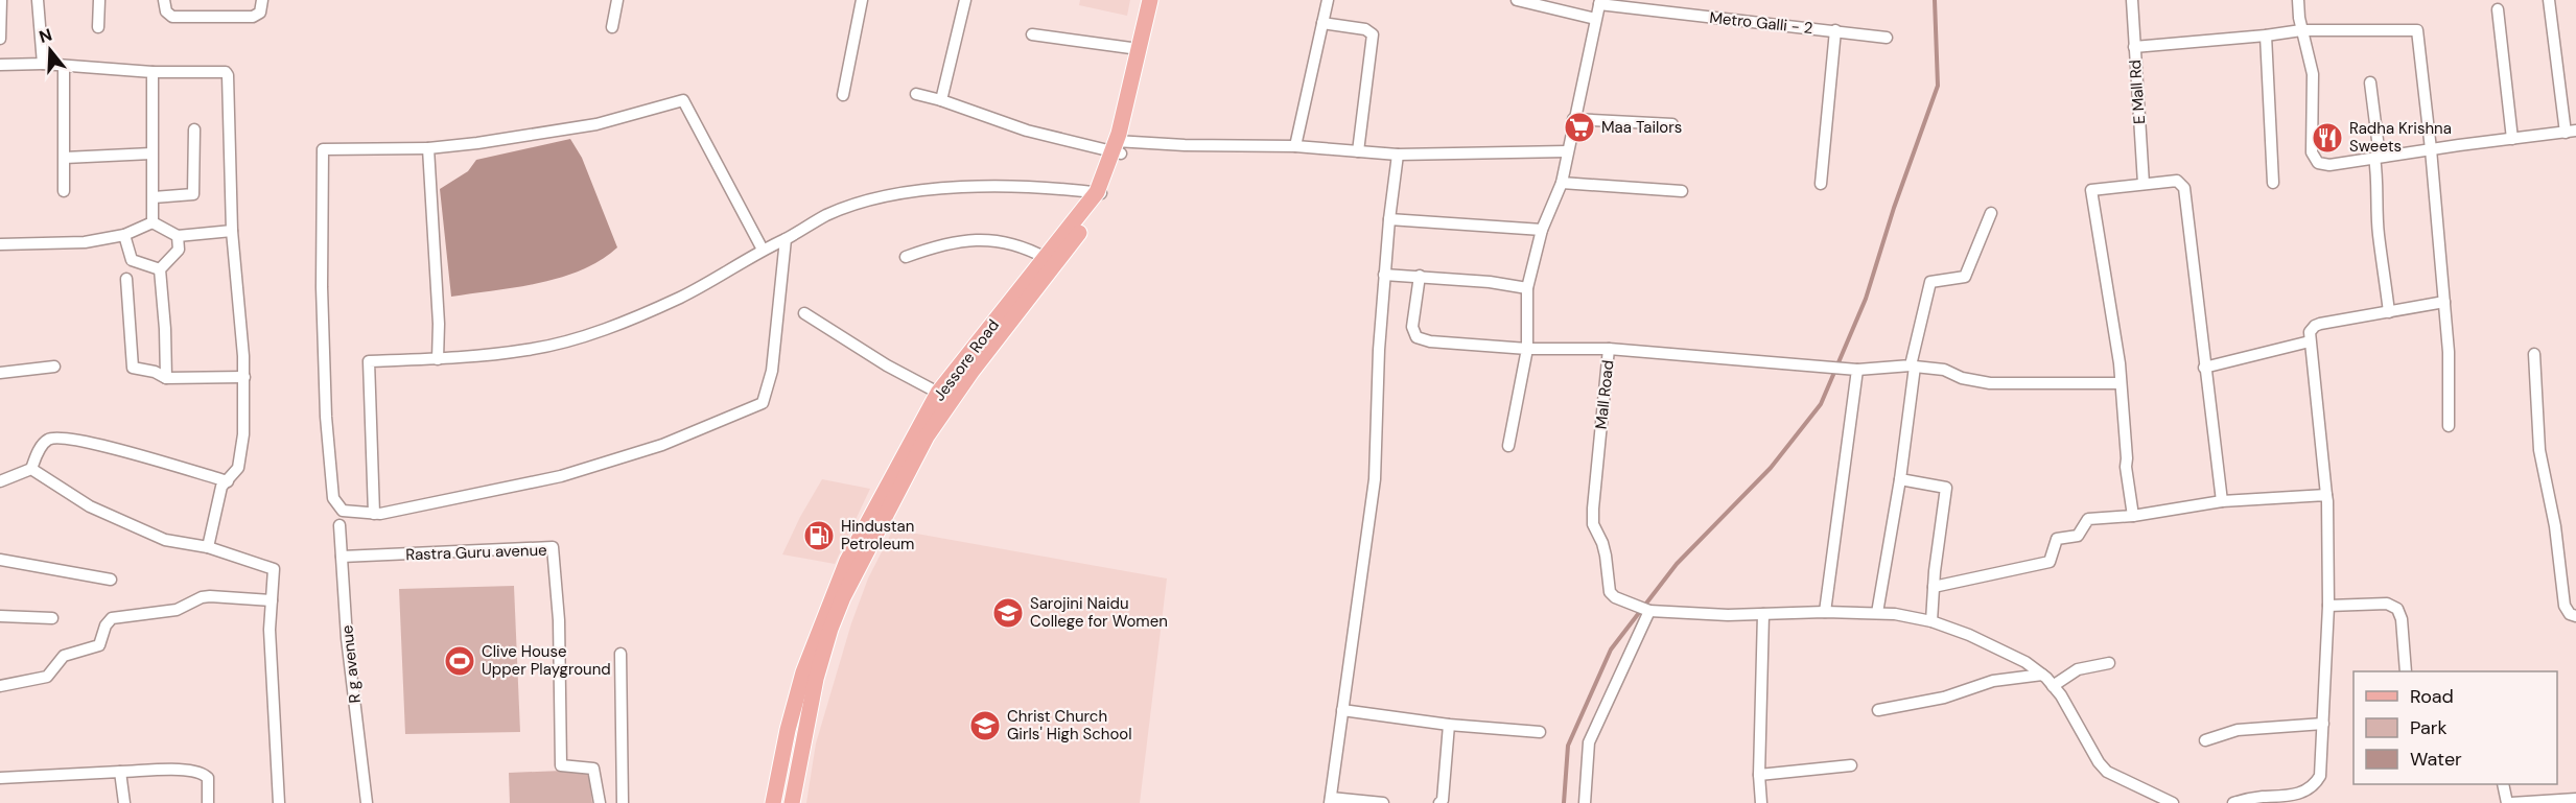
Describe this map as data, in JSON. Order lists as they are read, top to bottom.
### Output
{
  "streets": {
    "main road": ["Jessore Road"],
    "street": [
      "Metro Galli - 2",
      "E Mall Rd",
      "Mall Road",
      "Rastra Guru avenue",
      "R g avenue"
    ]
  },
  "crossings": [
    ["Rastra Guru avenue", "R g avenue"]
  ],
  "places": {
    "supermarket": ["Maa Tailors"],
    "restaurant": ["Radha Krishna Sweets"],
    "fuel station": ["Hindustan Petroleum"],
    "school or university": ["Sarojini Naidu College for Women", "Christ Church Girls' High School"],
    "sports": ["Clive House Upper Playground"]
  },
  "legend": ["Road", "Park", "Water"],
  "north": "top"
}
